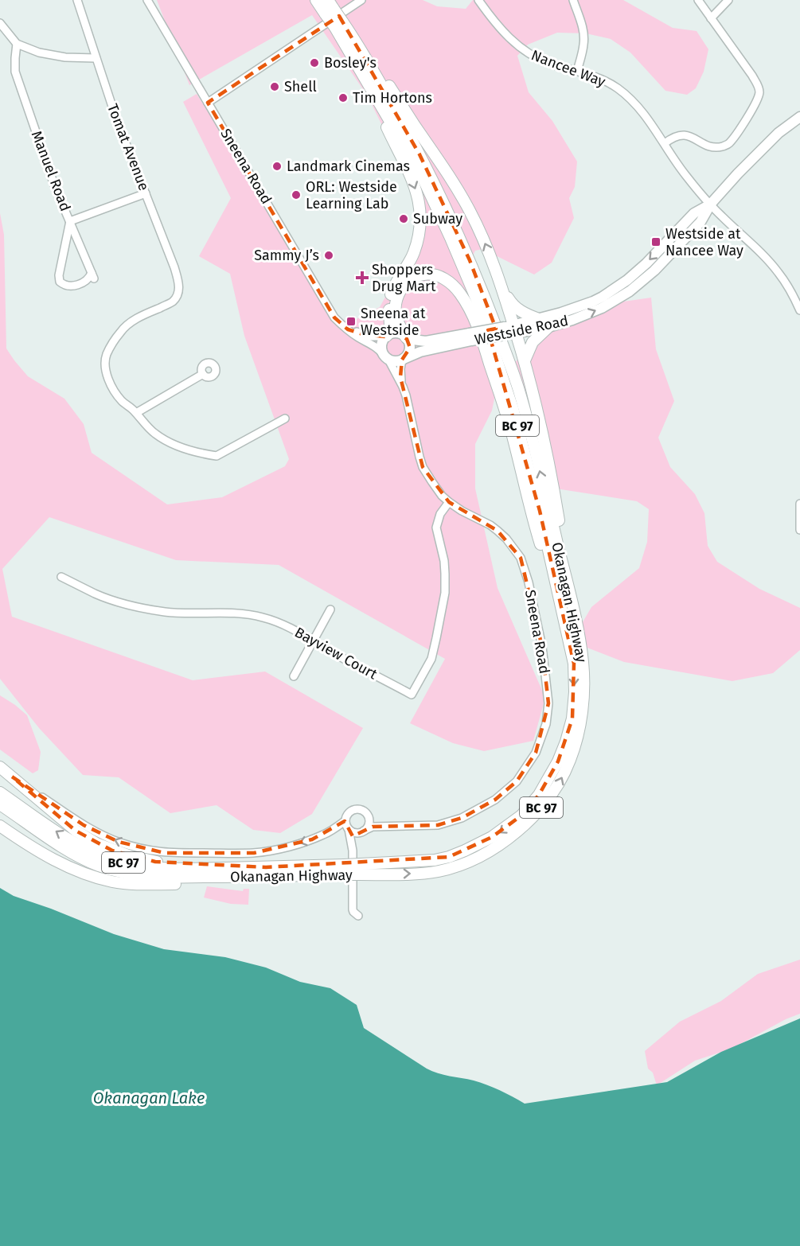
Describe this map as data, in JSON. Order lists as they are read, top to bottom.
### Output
{
  "streets": {
    "highway": ["BC 97", "Okanagan Highway"],
    "main road": ["Westside Road"],
    "street": [
      "Nancee Way",
      "Tomat Avenue",
      "Sneena Road",
      "Manuel Road",
      "Bayview Court"
    ]
  },
  "crossings": [
    ["Nancee Way", "Westside Road"],
    ["Tomat Avenue", "Manuel Road"],
    ["Sneena Road", "Westside Road"],
    ["Sneena Road", "Bayview Court"]
  ],
  "water": ["Okanagan Lake"],
  "places": {
    "other": [
      "Bosley's",
      "Shell",
      "Tim Hortons",
      "Landmark Cinemas",
      "ORL: Westside Learning Lab",
      "Subway",
      "Sammy J’s"
    ],
    "transit": ["Westside at Nancee Way", "Sneena at Westside"],
    "health": ["Shoppers Drug Mart"]
  }
}
